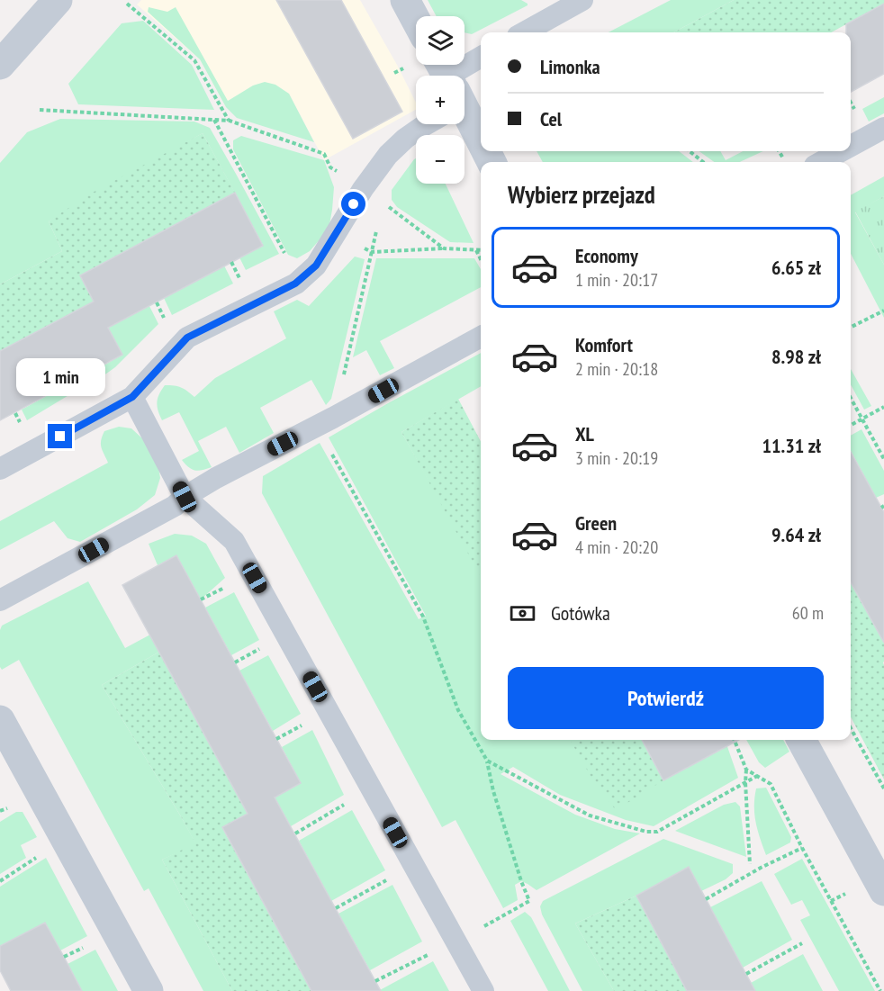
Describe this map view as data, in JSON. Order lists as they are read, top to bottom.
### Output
{
  "page": {
    "map_buttons": ["+", "−"],
    "banner": ["Limonka", "Cel"],
    "heading": "Wybierz przejazd",
    "list": [
      {
        "name": "Economy",
        "note": "1 min · 20:17",
        "value": "6.65 zł"
      },
      {
        "name": "Komfort",
        "note": "2 min · 20:18",
        "value": "8.98 zł"
      },
      {
        "name": "XL",
        "note": "3 min · 20:19",
        "value": "11.31 zł"
      },
      {
        "name": "Green",
        "note": "4 min · 20:20",
        "value": "9.64 zł"
      }
    ],
    "bubble": "1 min",
    "pay": ["Gotówka", "60 m"],
    "buttons": "Potwierdź"
  }
}
